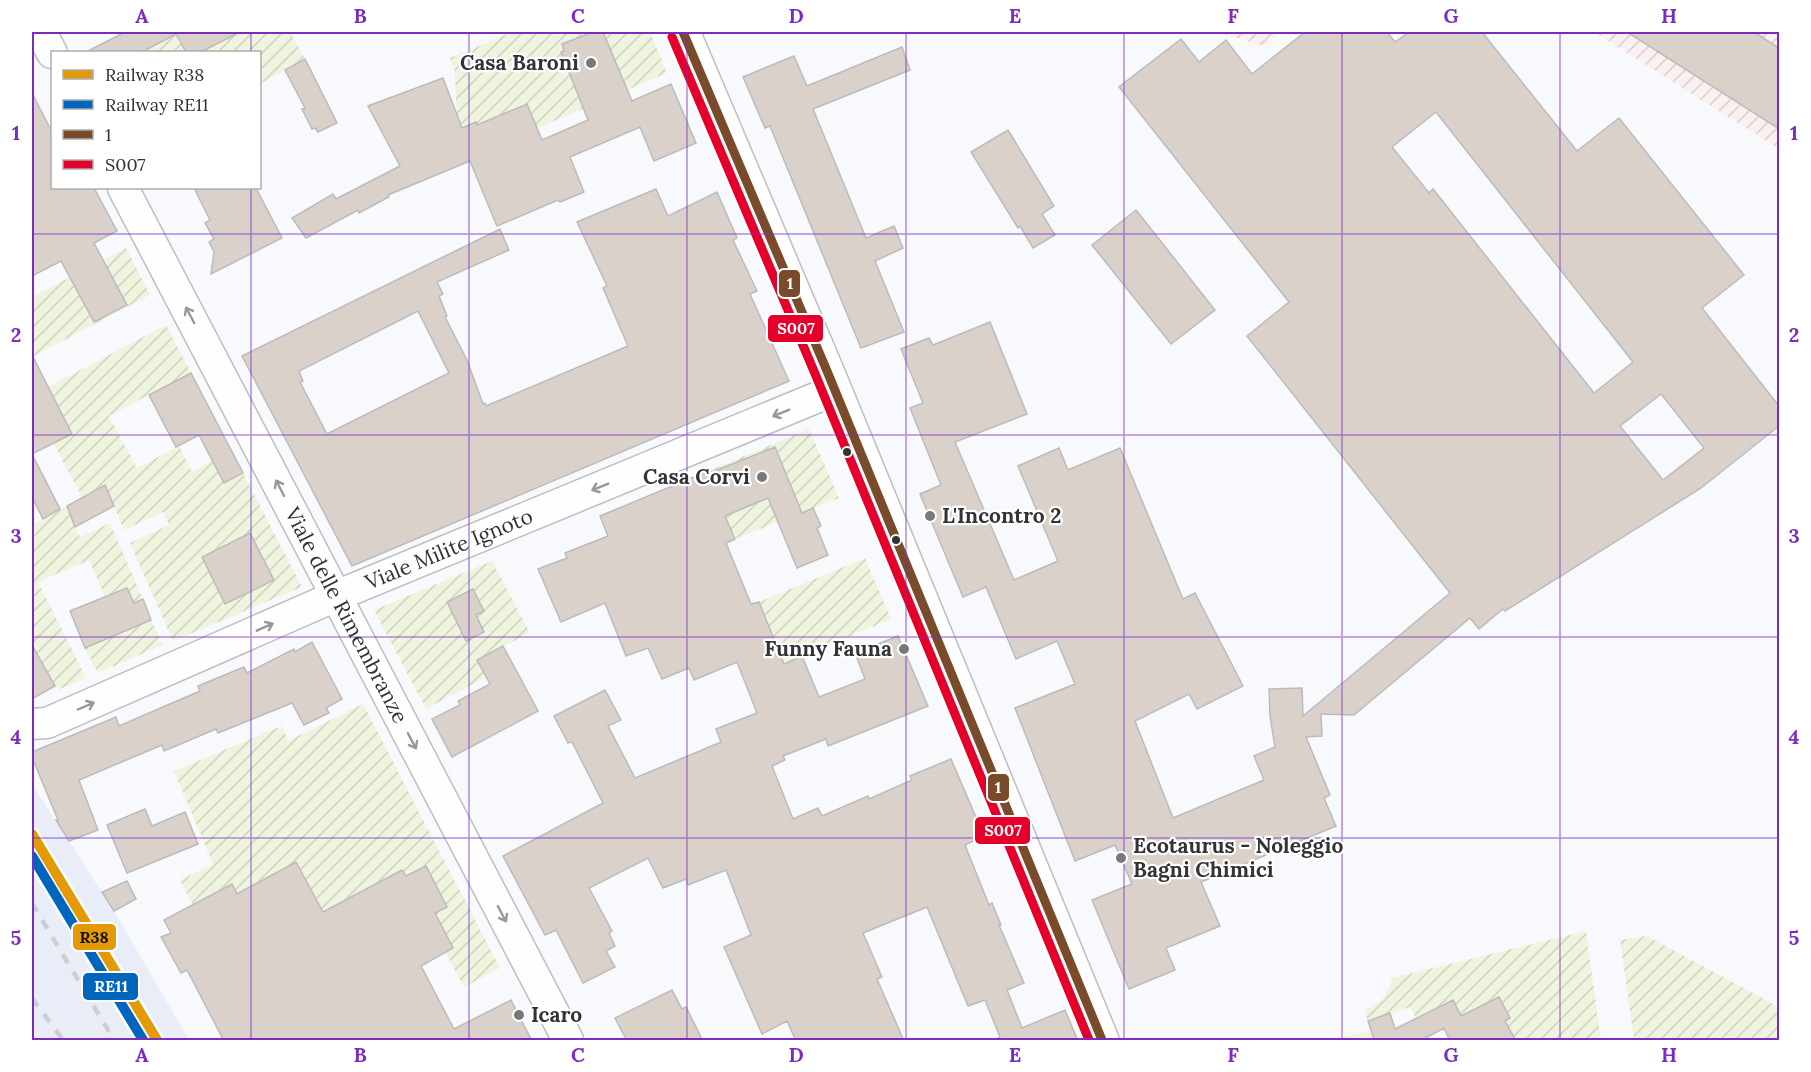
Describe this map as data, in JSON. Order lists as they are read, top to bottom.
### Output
{
  "streets": {
    "street": ["Viale Milite Ignoto", "Viale delle Rimembranze"]
  },
  "crossings": [
    ["Viale Milite Ignoto", "Viale delle Rimembranze"]
  ],
  "places": [
    "Casa Baroni",
    "Casa Corvi",
    "L'Incontro 2",
    "Funny Fauna",
    "Ecotaurus - Noleggio Bagni Chimici",
    "Icaro"
  ],
  "lines": [
    "transit line 1",
    "transit line S007",
    "rail line R38",
    "rail line RE11"
  ],
  "legend": [
    "Railway R38",
    "Railway RE11",
    "1",
    "S007"
  ],
  "grid": {
    "columns": [
      "A",
      "B",
      "C",
      "D",
      "E",
      "F",
      "G",
      "H"
    ],
    "rows": [
      "1",
      "2",
      "3",
      "4",
      "5"
    ]
  }
}
